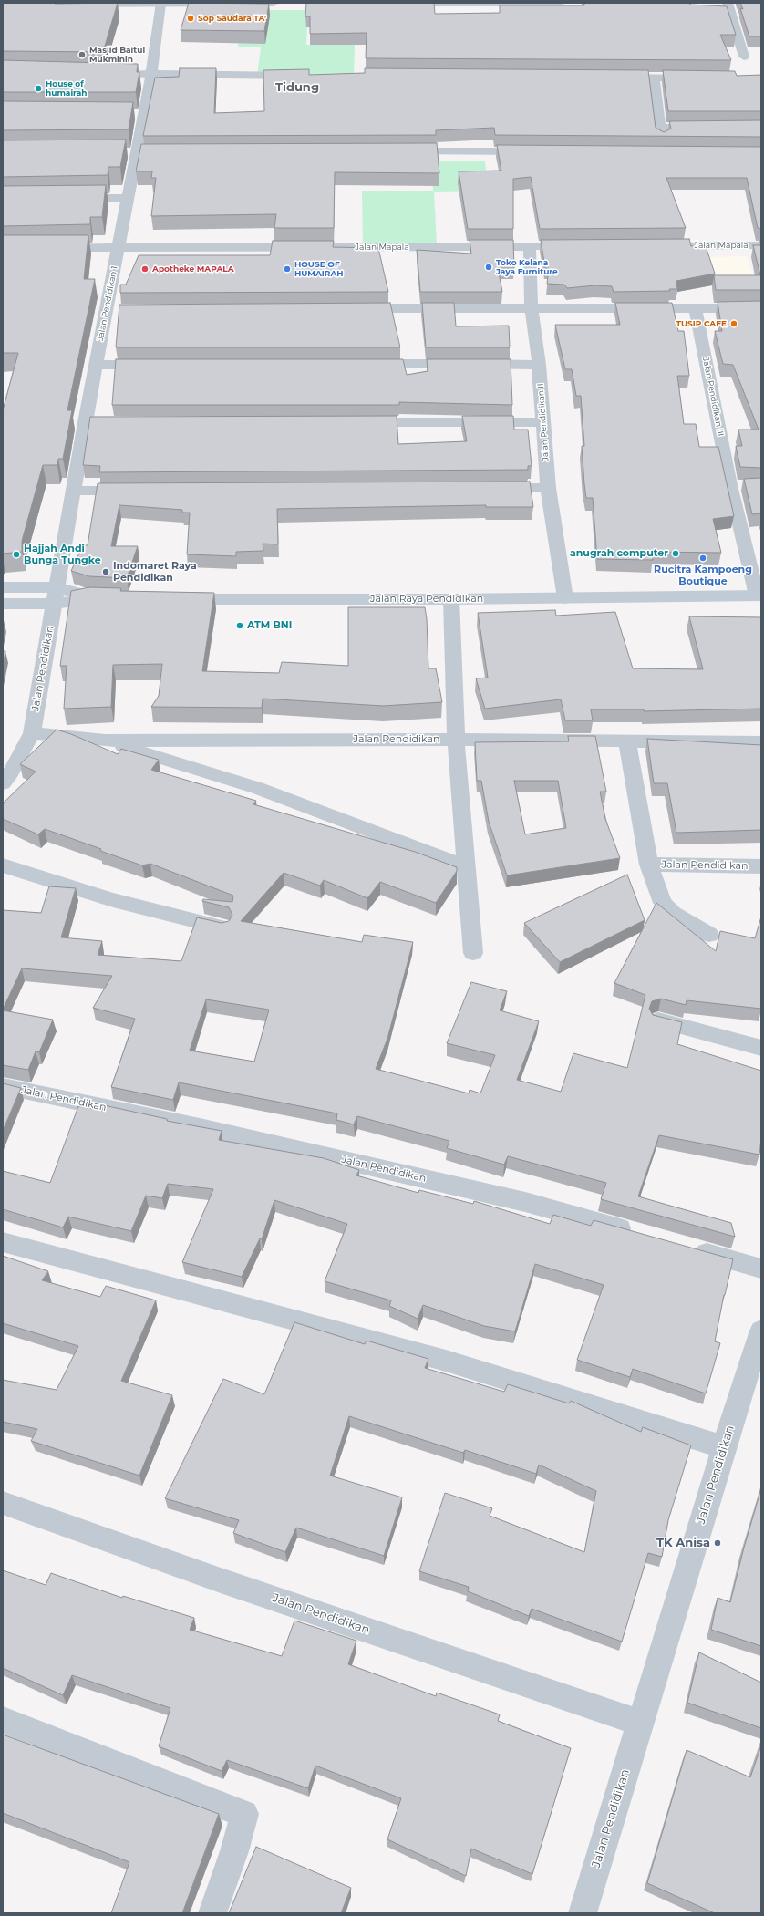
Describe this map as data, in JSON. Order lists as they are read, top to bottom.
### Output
{
  "streets": {
    "street": [
      "Jalan Mapala",
      "Jalan Pendidikan 1",
      "Jalan Pendidikan III",
      "Jalan Pendidikan II",
      "Jalan Raya Pendidikan",
      "Jalan Pendidikan"
    ]
  },
  "crossings": [
    ["Jalan Mapala", "Jalan Pendidikan 1"],
    ["Jalan Mapala", "Jalan Pendidikan II"],
    ["Jalan Pendidikan 1", "Jalan Pendidikan"],
    ["Jalan Pendidikan III", "Jalan Raya Pendidikan"],
    ["Jalan Pendidikan II", "Jalan Raya Pendidikan"]
  ],
  "districts": ["Tidung"],
  "places": [
    "Sop Saudara TA'",
    "Masjid Baitul Mukminin",
    "House of humairah",
    "Toko Kelana Jaya Furniture",
    "Apotheke MAPALA",
    "HOUSE OF HUMAIRAH",
    "TUSIP CAFE",
    "anugrah computer",
    "Hajjah Andi Bunga Tungke",
    "Rucitra Kampoeng Boutique",
    "Indomaret Raya Pendidikan",
    "ATM BNI",
    "TK Anisa"
  ]
}
